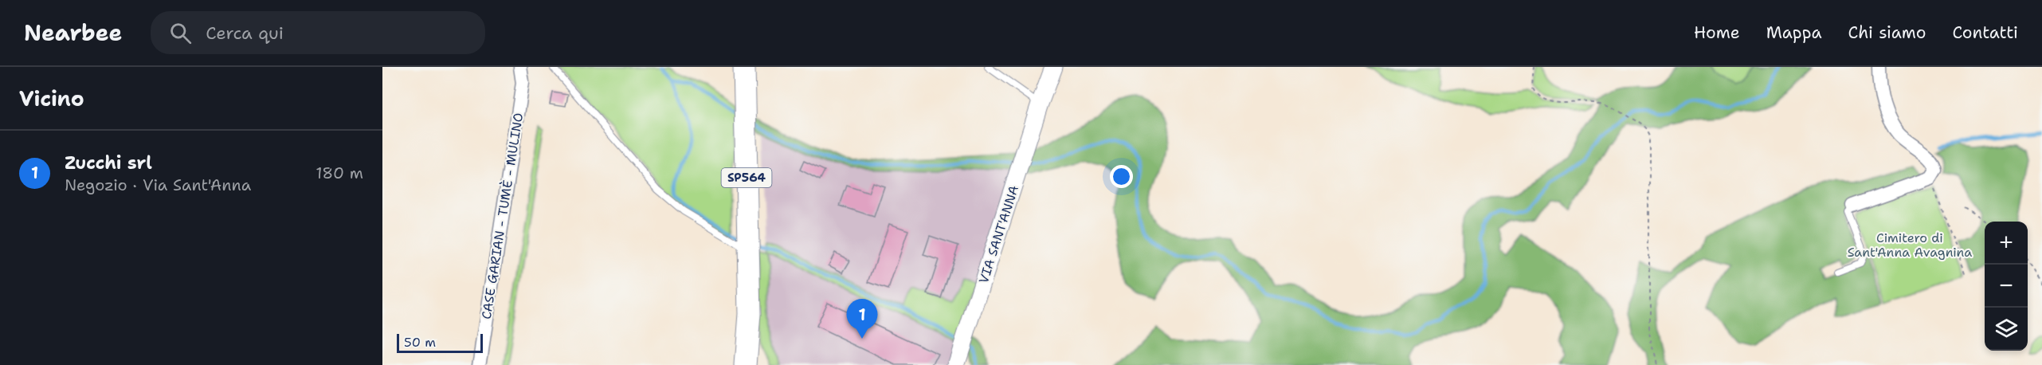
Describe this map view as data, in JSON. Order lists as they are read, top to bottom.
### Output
{
  "streets": {
    "main road": ["SP564"],
    "street": ["CASE GARIAN - TUMÈ - MULINO", "VIA SANT'ANNA"]
  },
  "parks": ["Cimitero di Sant'Anna Avagnina"],
  "scale_bar": "50 m",
  "page": {
    "header": "Nearbee",
    "search": "Cerca qui",
    "nav": [
      "Home",
      "Mappa",
      "Chi siamo",
      "Contatti"
    ],
    "heading": "Vicino",
    "list": [
      {
        "mark": "1",
        "name": "Zucchi srl",
        "note": "Negozio · Via Sant'Anna",
        "value": "180 m"
      }
    ],
    "map_buttons": ["+", "−"],
    "pins": "1",
    "scale": "50 m"
  }
}
